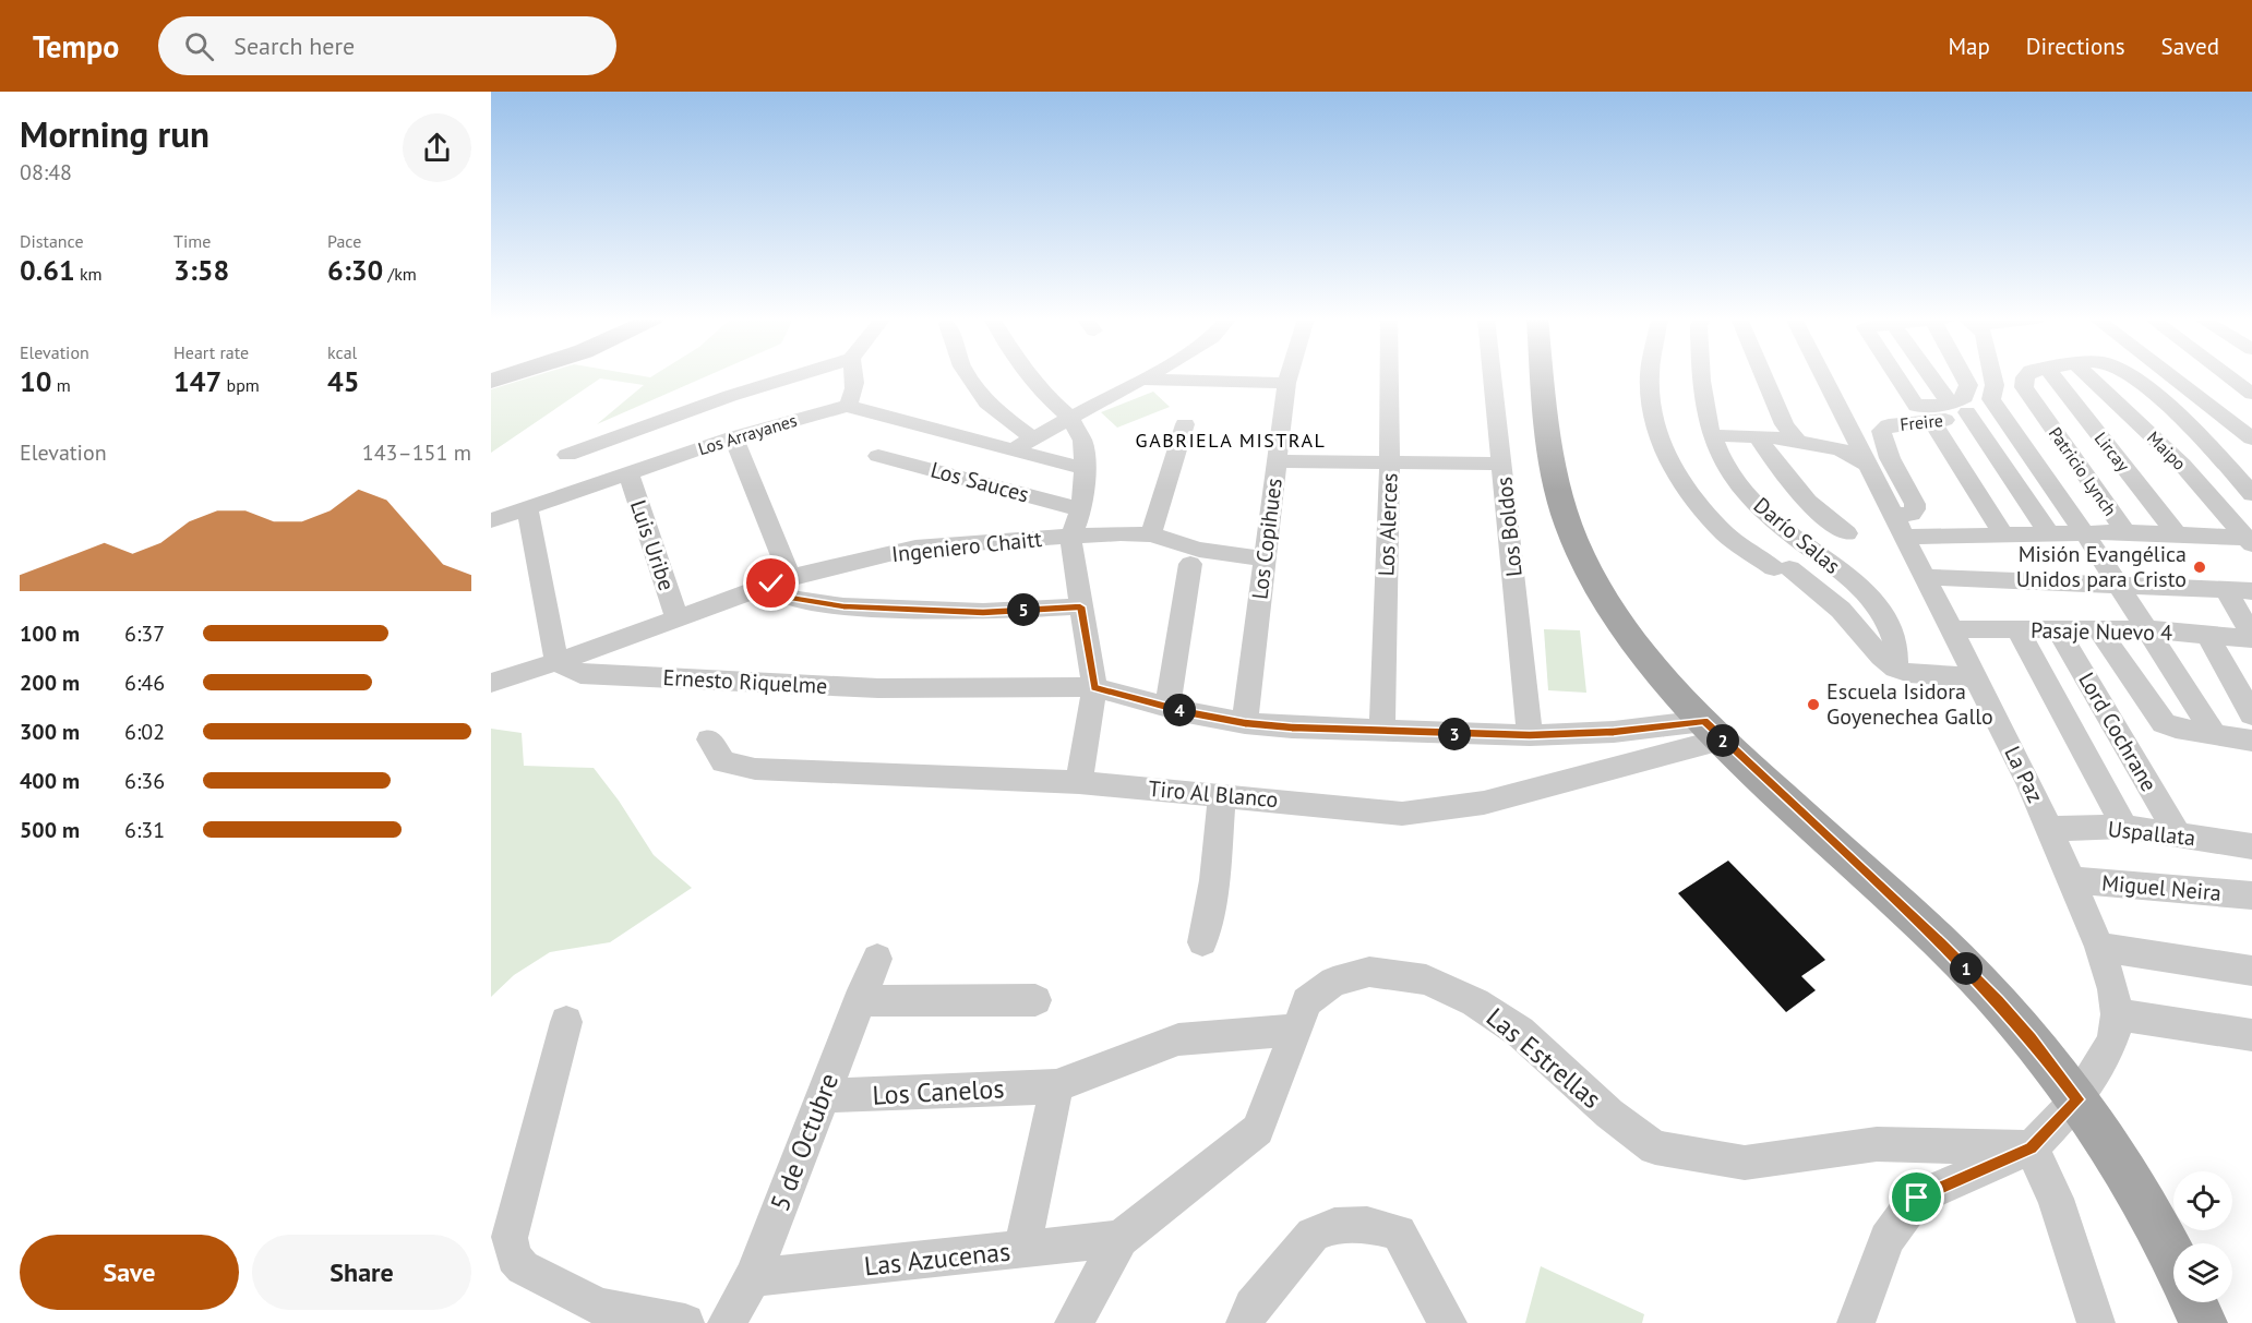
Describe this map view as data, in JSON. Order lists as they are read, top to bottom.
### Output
{
  "streets": {
    "street": [
      "Freire",
      "Los Arrayanes",
      "Maipo",
      "Lircay",
      "Patricio Lynch",
      "Los Sauces",
      "Los Alerces",
      "Los Boldos",
      "Darío Salas",
      "Los Copihues",
      "Luis Uribe",
      "Ingeniero Chaitt",
      "Pasaje Nuevo 4",
      "Ernesto Riquelme",
      "Lord Cochrane",
      "La Paz",
      "Tiro Al Blanco",
      "Uspallata",
      "Miguel Neira",
      "Las Estrellas",
      "Los Canelos",
      "5 de Octubre",
      "Las Azucenas"
    ]
  },
  "crossings": [
    ["Freire", "La Paz"],
    ["Los Arrayanes", "Luis Uribe"],
    ["Los Alerces", "Ernesto Riquelme"],
    ["Los Boldos", "Ernesto Riquelme"],
    ["Los Copihues", "Ingeniero Chaitt"],
    ["Los Copihues", "Ernesto Riquelme"],
    ["Luis Uribe", "Ingeniero Chaitt"],
    ["Ingeniero Chaitt", "Ernesto Riquelme"],
    ["Pasaje Nuevo 4", "Lord Cochrane"],
    ["Pasaje Nuevo 4", "La Paz"],
    ["Ernesto Riquelme", "Tiro Al Blanco"],
    ["Lord Cochrane", "Uspallata"],
    ["La Paz", "Uspallata"],
    ["La Paz", "Miguel Neira"],
    ["La Paz", "Las Estrellas"],
    ["Las Estrellas", "Los Canelos"],
    ["Las Estrellas", "Las Azucenas"],
    ["Los Canelos", "5 de Octubre"],
    ["5 de Octubre", "Las Azucenas"]
  ],
  "districts": ["GABRIELA MISTRAL"],
  "places": ["Misión Evangélica Unidos para Cristo", "Escuela Isidora Goyenechea Gallo"],
  "page": {
    "header": "Tempo",
    "search": "Search here",
    "nav": ["Map", "Directions", "Saved"],
    "heading": ["Morning run", "08:48"],
    "stats": [
      ["Distance", "0.61 km"],
      ["Time", "3:58"],
      ["Pace", "6:30 /km"],
      ["Elevation", "10 m"],
      ["Heart rate", "147 bpm"],
      ["kcal", "45"]
    ],
    "chart": ["Elevation", "143–151 m"],
    "pins": [
      "5",
      "4",
      "3",
      "2",
      "1"
    ],
    "list": [
      {
        "name": "100 m",
        "note": "6:37"
      },
      {
        "name": "200 m",
        "note": "6:46"
      },
      {
        "name": "300 m",
        "note": "6:02"
      },
      {
        "name": "400 m",
        "note": "6:36"
      },
      {
        "name": "500 m",
        "note": "6:31"
      }
    ],
    "buttons": ["Save", "Share"]
  }
}
